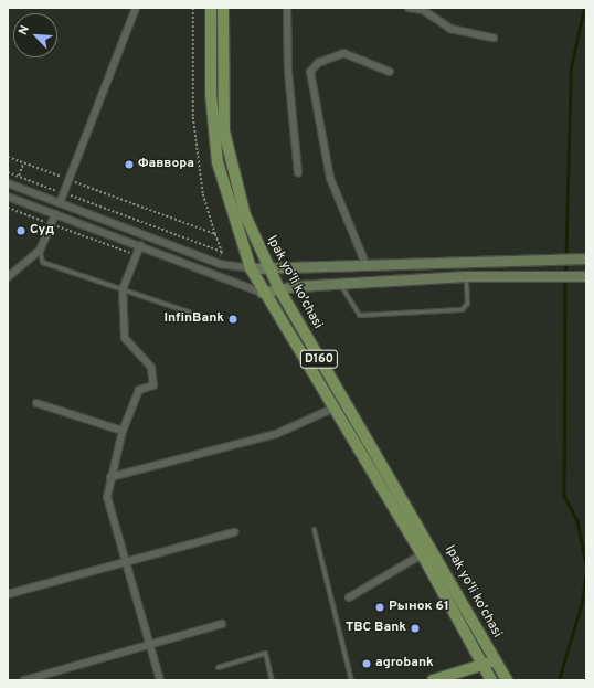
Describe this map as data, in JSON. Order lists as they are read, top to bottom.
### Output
{
  "streets": {
    "main road": ["Ipak yo'li ko'chasi", "D160"]
  },
  "places": [
    "Фаввора",
    "Суд",
    "InfinBank",
    "Рынок 61",
    "TBC Bank",
    "agrobank"
  ],
  "north": "top left"
}
